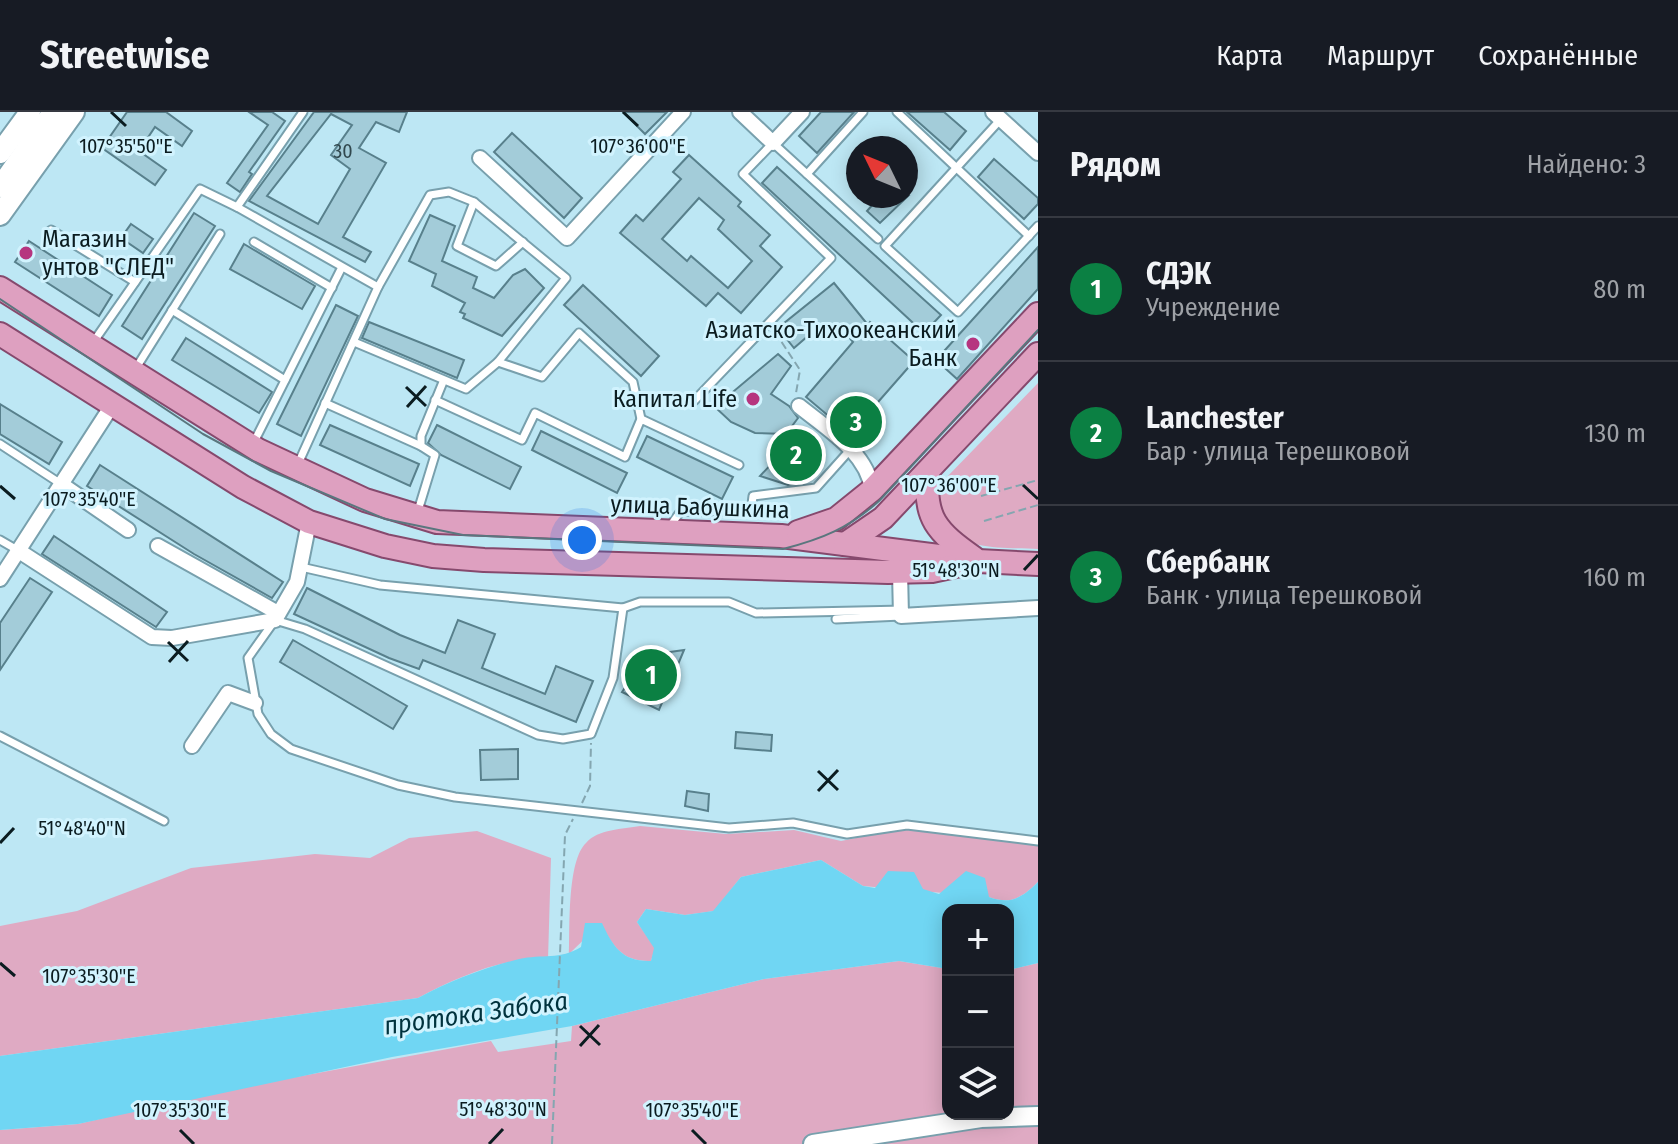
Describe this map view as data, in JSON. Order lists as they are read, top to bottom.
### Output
{
  "streets": {
    "main road": ["улица Бабушкина"]
  },
  "water": ["протока Забока"],
  "places": ["Магазин унтов \"СЛЕД\"", "Азиатско-Тихоокеанский Банк", "Капитал Life"],
  "house_numbers": ["30"],
  "north": "top left",
  "page": {
    "header": "Streetwise",
    "nav": ["Карта", "Маршрут", "Сохранённые"],
    "heading": ["Рядом", "Найдено: 3"],
    "list": [
      {
        "mark": "1",
        "name": "СДЭК",
        "note": "Учреждение",
        "value": "80 m"
      },
      {
        "mark": "2",
        "name": "Lanchester",
        "note": "Бар · улица Терешковой",
        "value": "130 m"
      },
      {
        "mark": "3",
        "name": "Сбербанк",
        "note": "Банк · улица Терешковой",
        "value": "160 m"
      }
    ],
    "pins": ["3", "2", "1"],
    "map_buttons": ["+", "−"]
  },
  "coordinates": [
    "107°35'50\"E",
    "107°36'00\"E",
    "107°35'40\"E",
    "51°48'30\"N",
    "51°48'40\"N",
    "107°35'30\"E"
  ]
}
